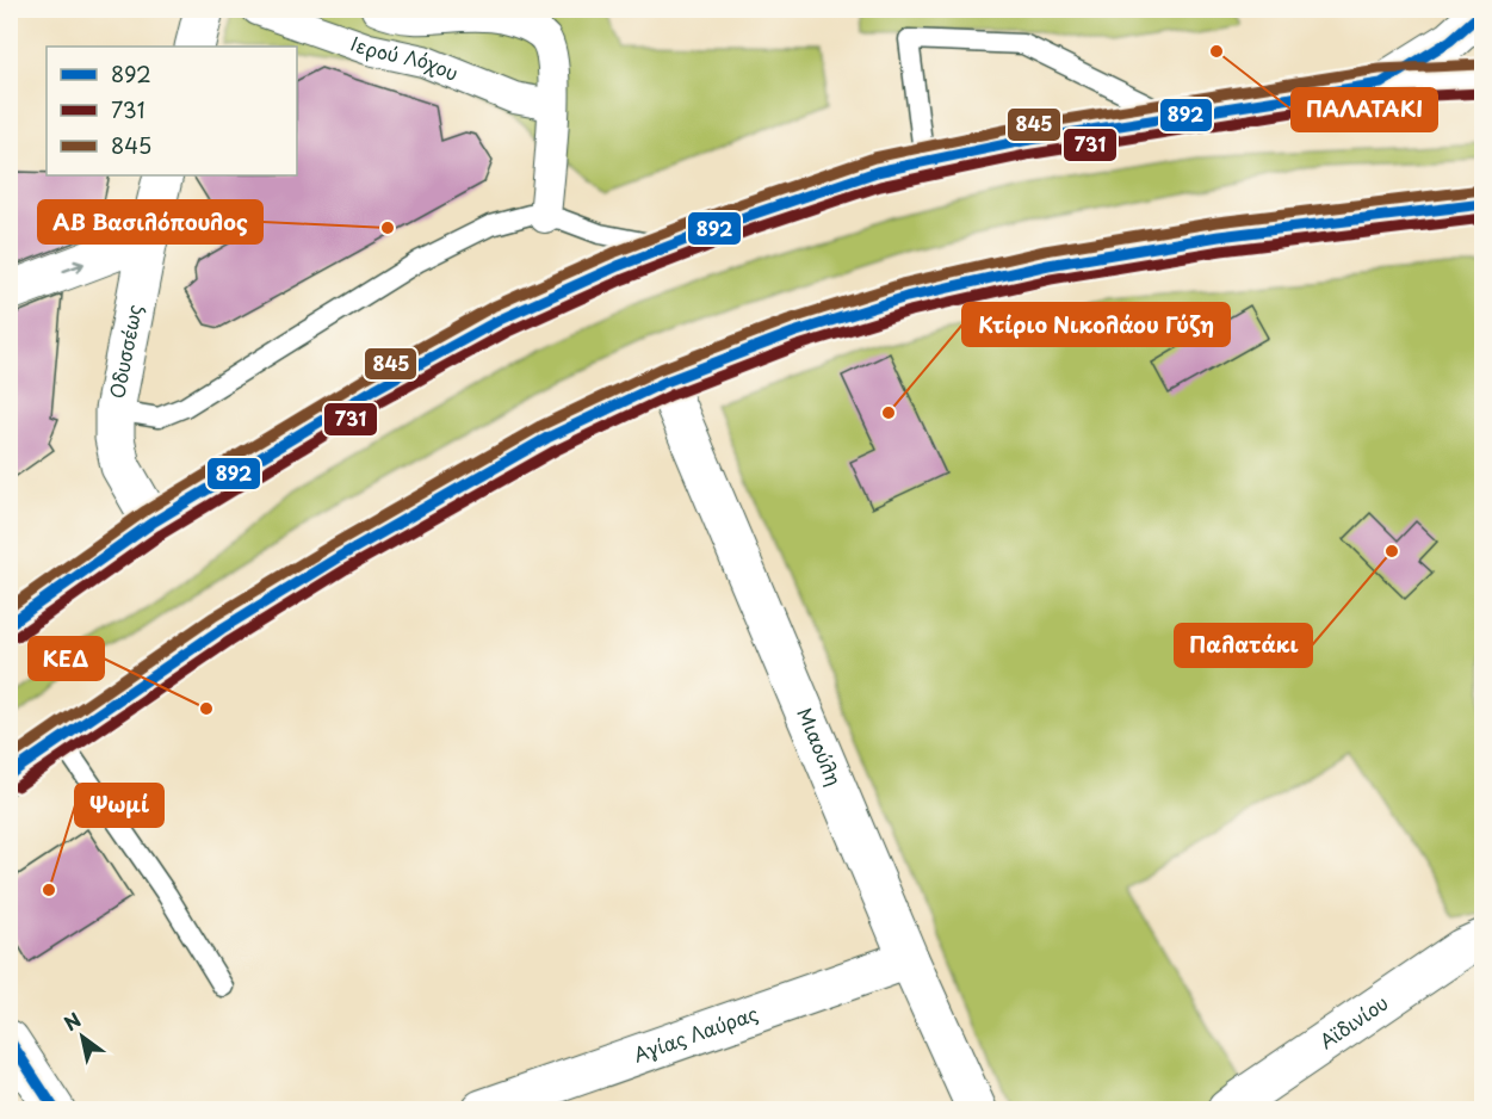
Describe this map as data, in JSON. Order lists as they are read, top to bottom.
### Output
{
  "streets": {
    "main road": [
      "Οδυσσέως",
      "Μιαούλη",
      "Αϊδινίου",
      "Αγίας Λαύρας"
    ],
    "street": ["Ιερού Λόχου"]
  },
  "crossings": [
    ["Μιαούλη", "Αγίας Λαύρας"]
  ],
  "places": [
    "ΠΑΛΑΤΑΚΙ",
    "ΑΒ Βασιλόπουλος",
    "Κτίριο Νικολάου Γύζη",
    "Παλατάκι",
    "ΚΕΔ",
    "Ψωμί"
  ],
  "lines": ["transit line 892", "transit line 845", "transit line 731"],
  "legend": ["892", "731", "845"],
  "north": "top left"
}
